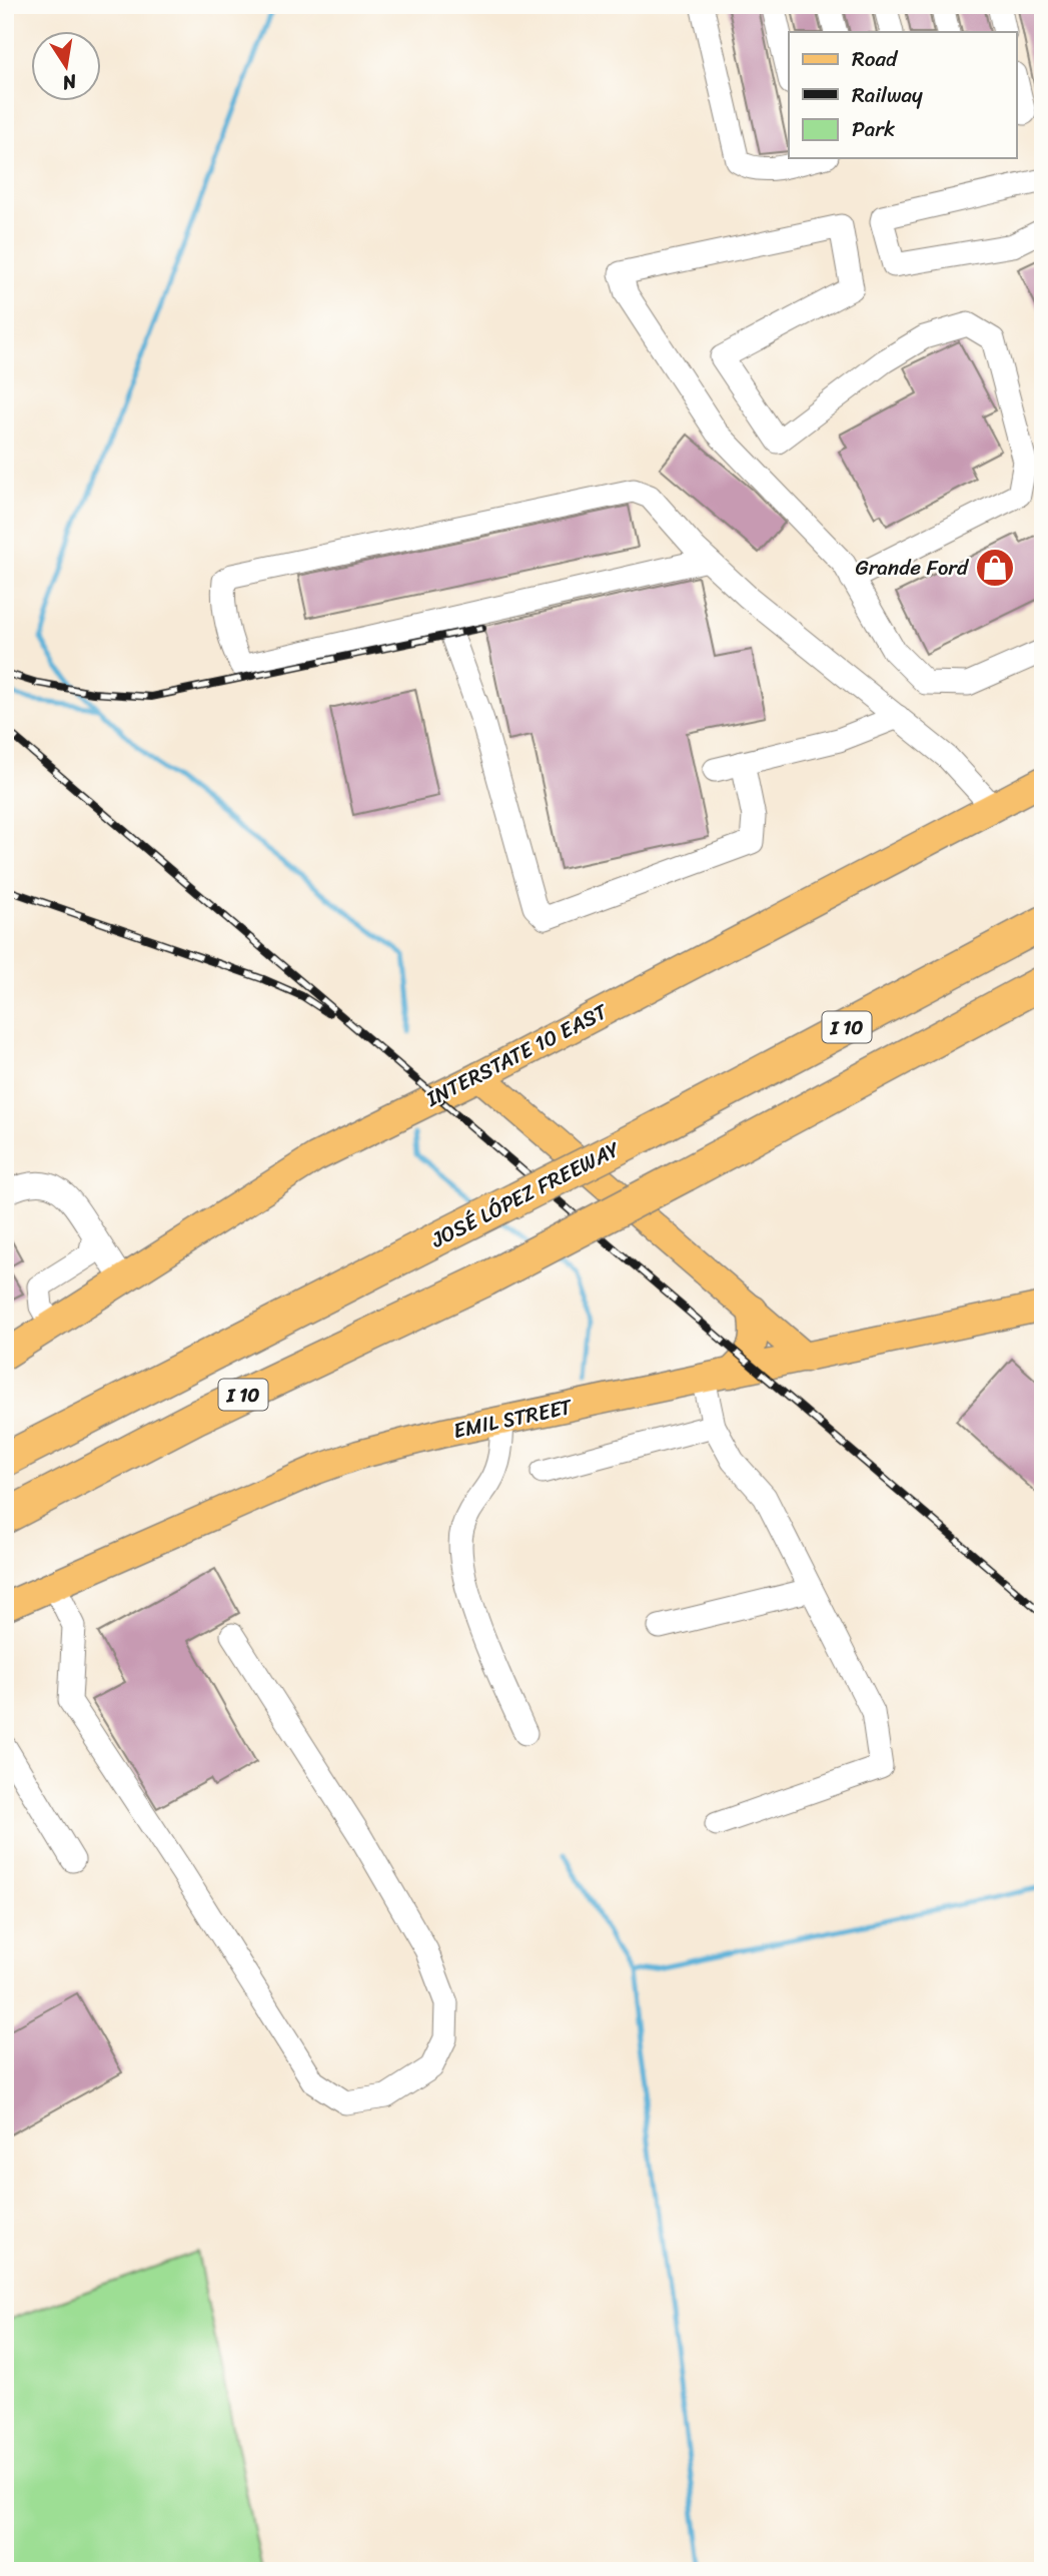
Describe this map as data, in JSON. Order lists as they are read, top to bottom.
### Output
{
  "streets": {
    "highway": ["I 10", "JOSÉ LÓPEZ FREEWAY"],
    "main road": ["INTERSTATE 10 EAST", "EMIL STREET"]
  },
  "places": {
    "shop": ["Grande Ford"]
  },
  "legend": ["Road", "Railway", "Park"],
  "north": "bottom"
}
